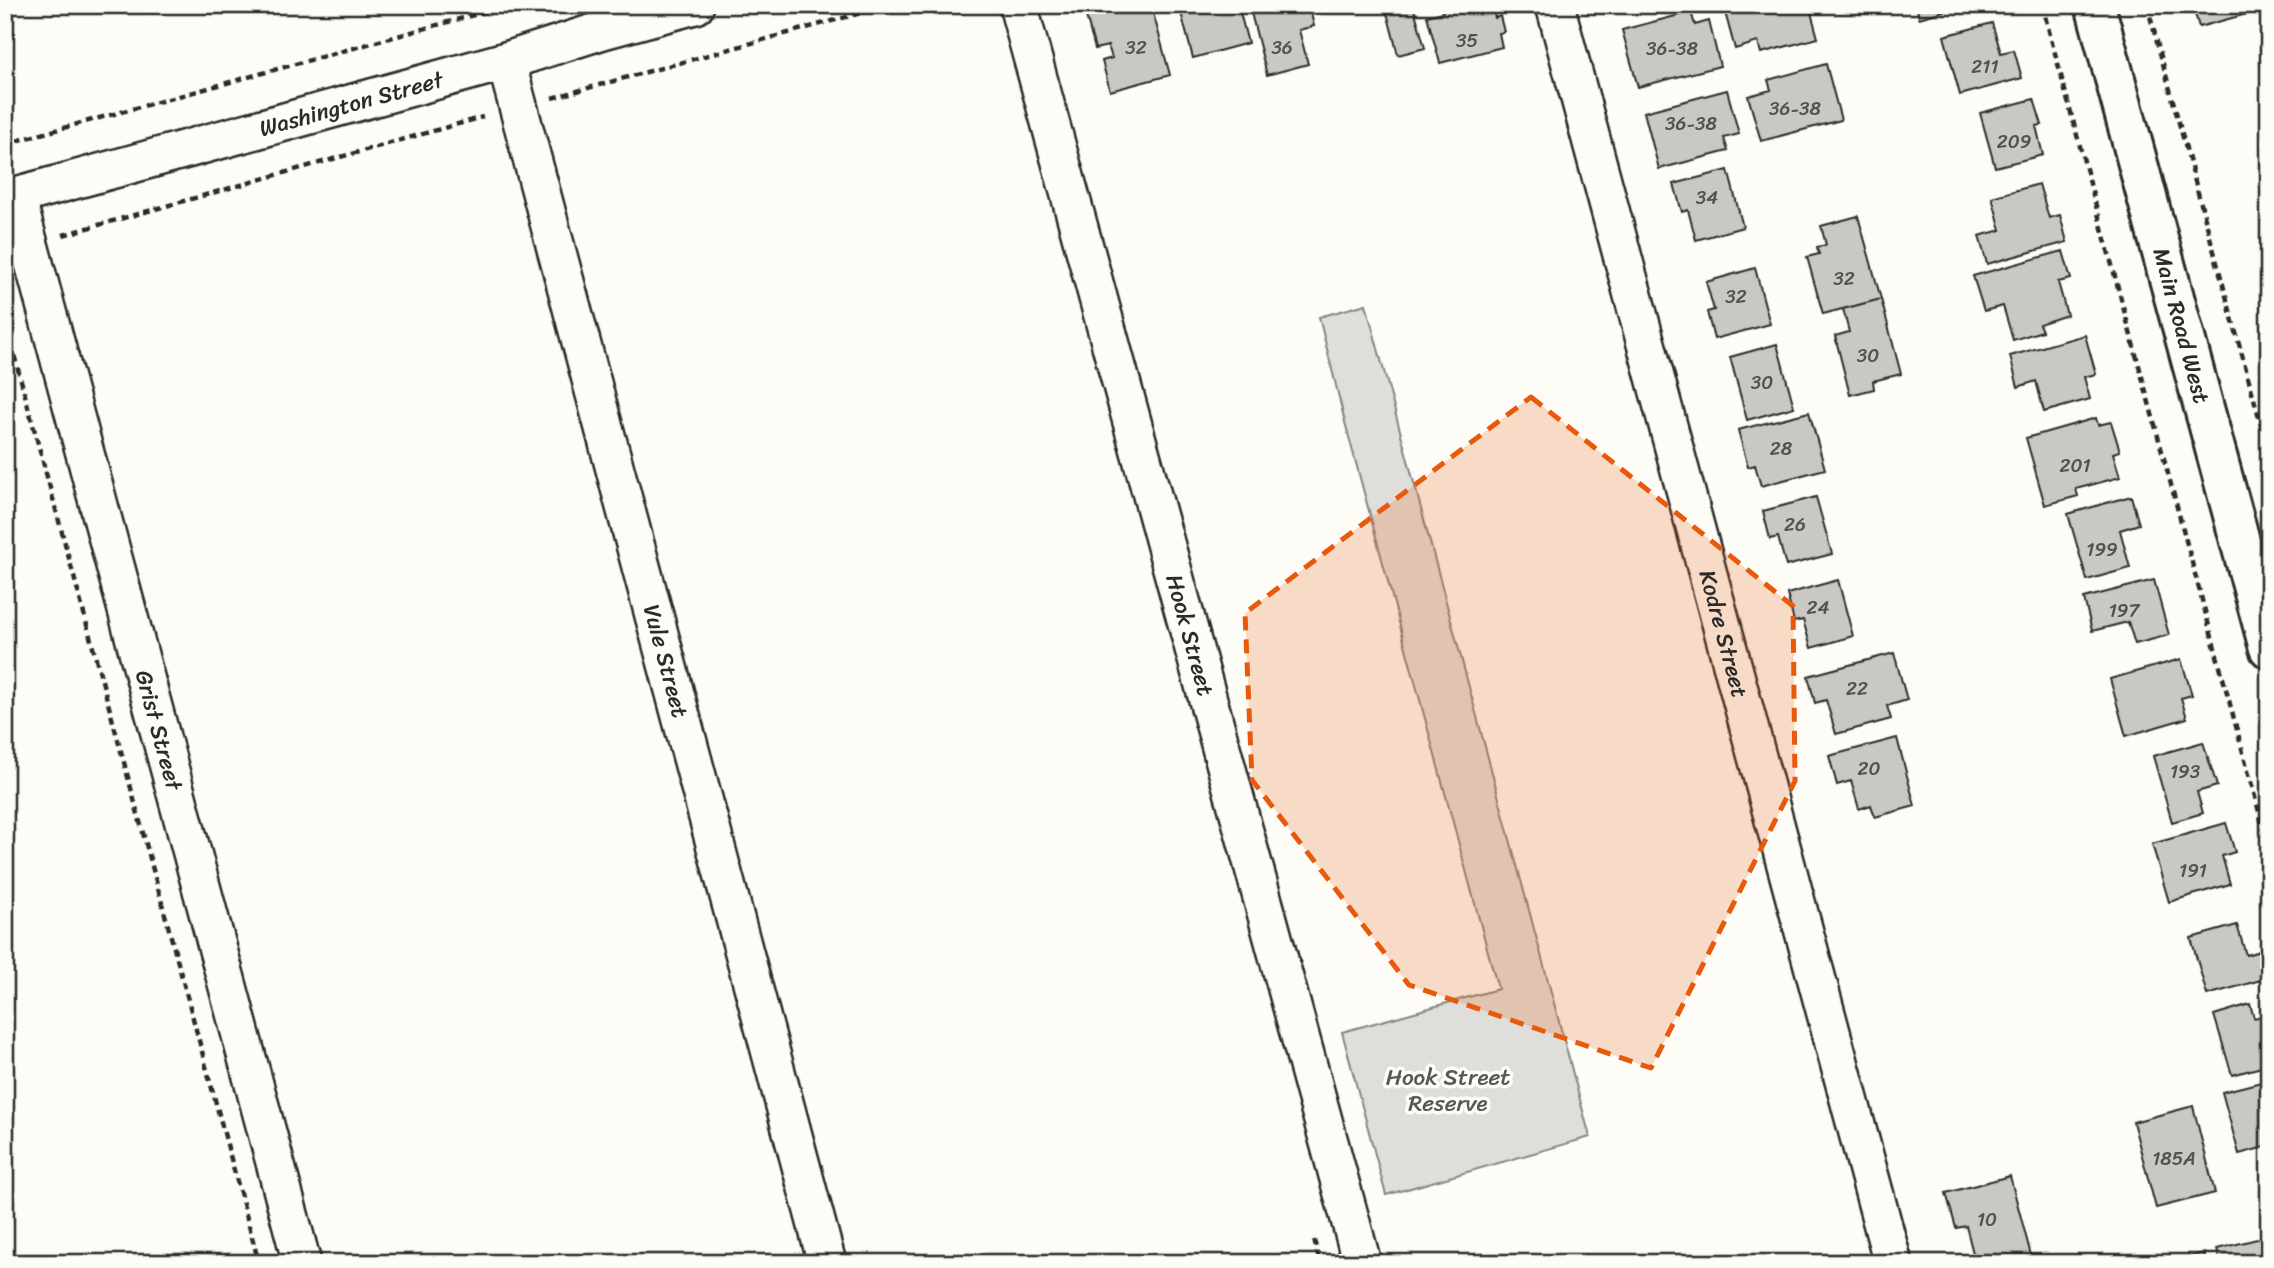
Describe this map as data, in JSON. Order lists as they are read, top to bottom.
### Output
{
  "streets": {
    "main road": ["Main Road West"],
    "street": [
      "Washington Street",
      "Hook Street",
      "Kodre Street",
      "Vule Street",
      "Grist Street"
    ]
  },
  "crossings": [
    ["Washington Street", "Vule Street"],
    ["Washington Street", "Grist Street"]
  ],
  "parks": ["Hook Street Reserve"],
  "house_numbers": [
    "35",
    "32",
    "36",
    "36-38",
    "211",
    "36-38",
    "36-38",
    "209",
    "34",
    "32",
    "32",
    "30",
    "30",
    "28",
    "201",
    "26",
    "199",
    "24",
    "197",
    "22",
    "20",
    "193",
    "191",
    "185A",
    "10"
  ]
}
